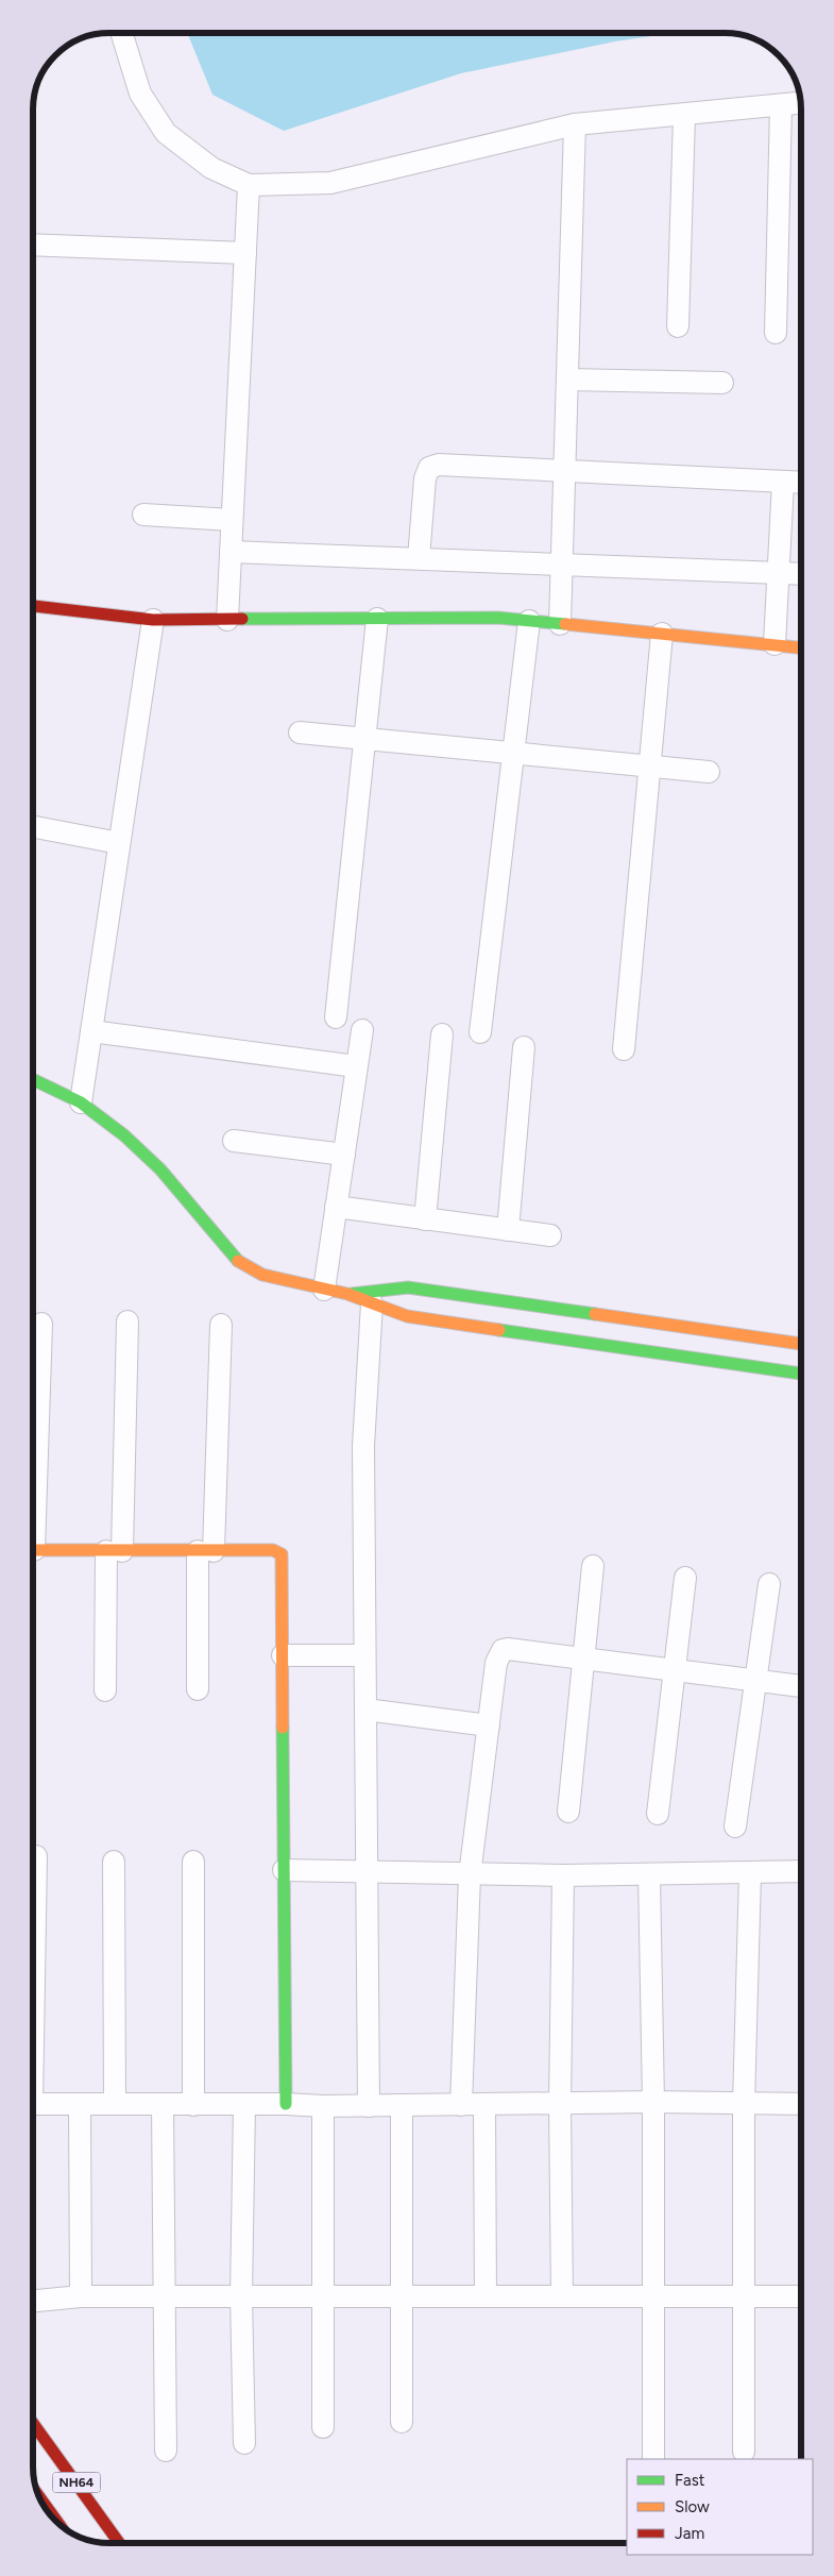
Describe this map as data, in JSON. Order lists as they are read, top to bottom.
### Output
{
  "streets": {
    "street": ["NH64"]
  },
  "legend": ["Fast", "Slow", "Jam"]
}
